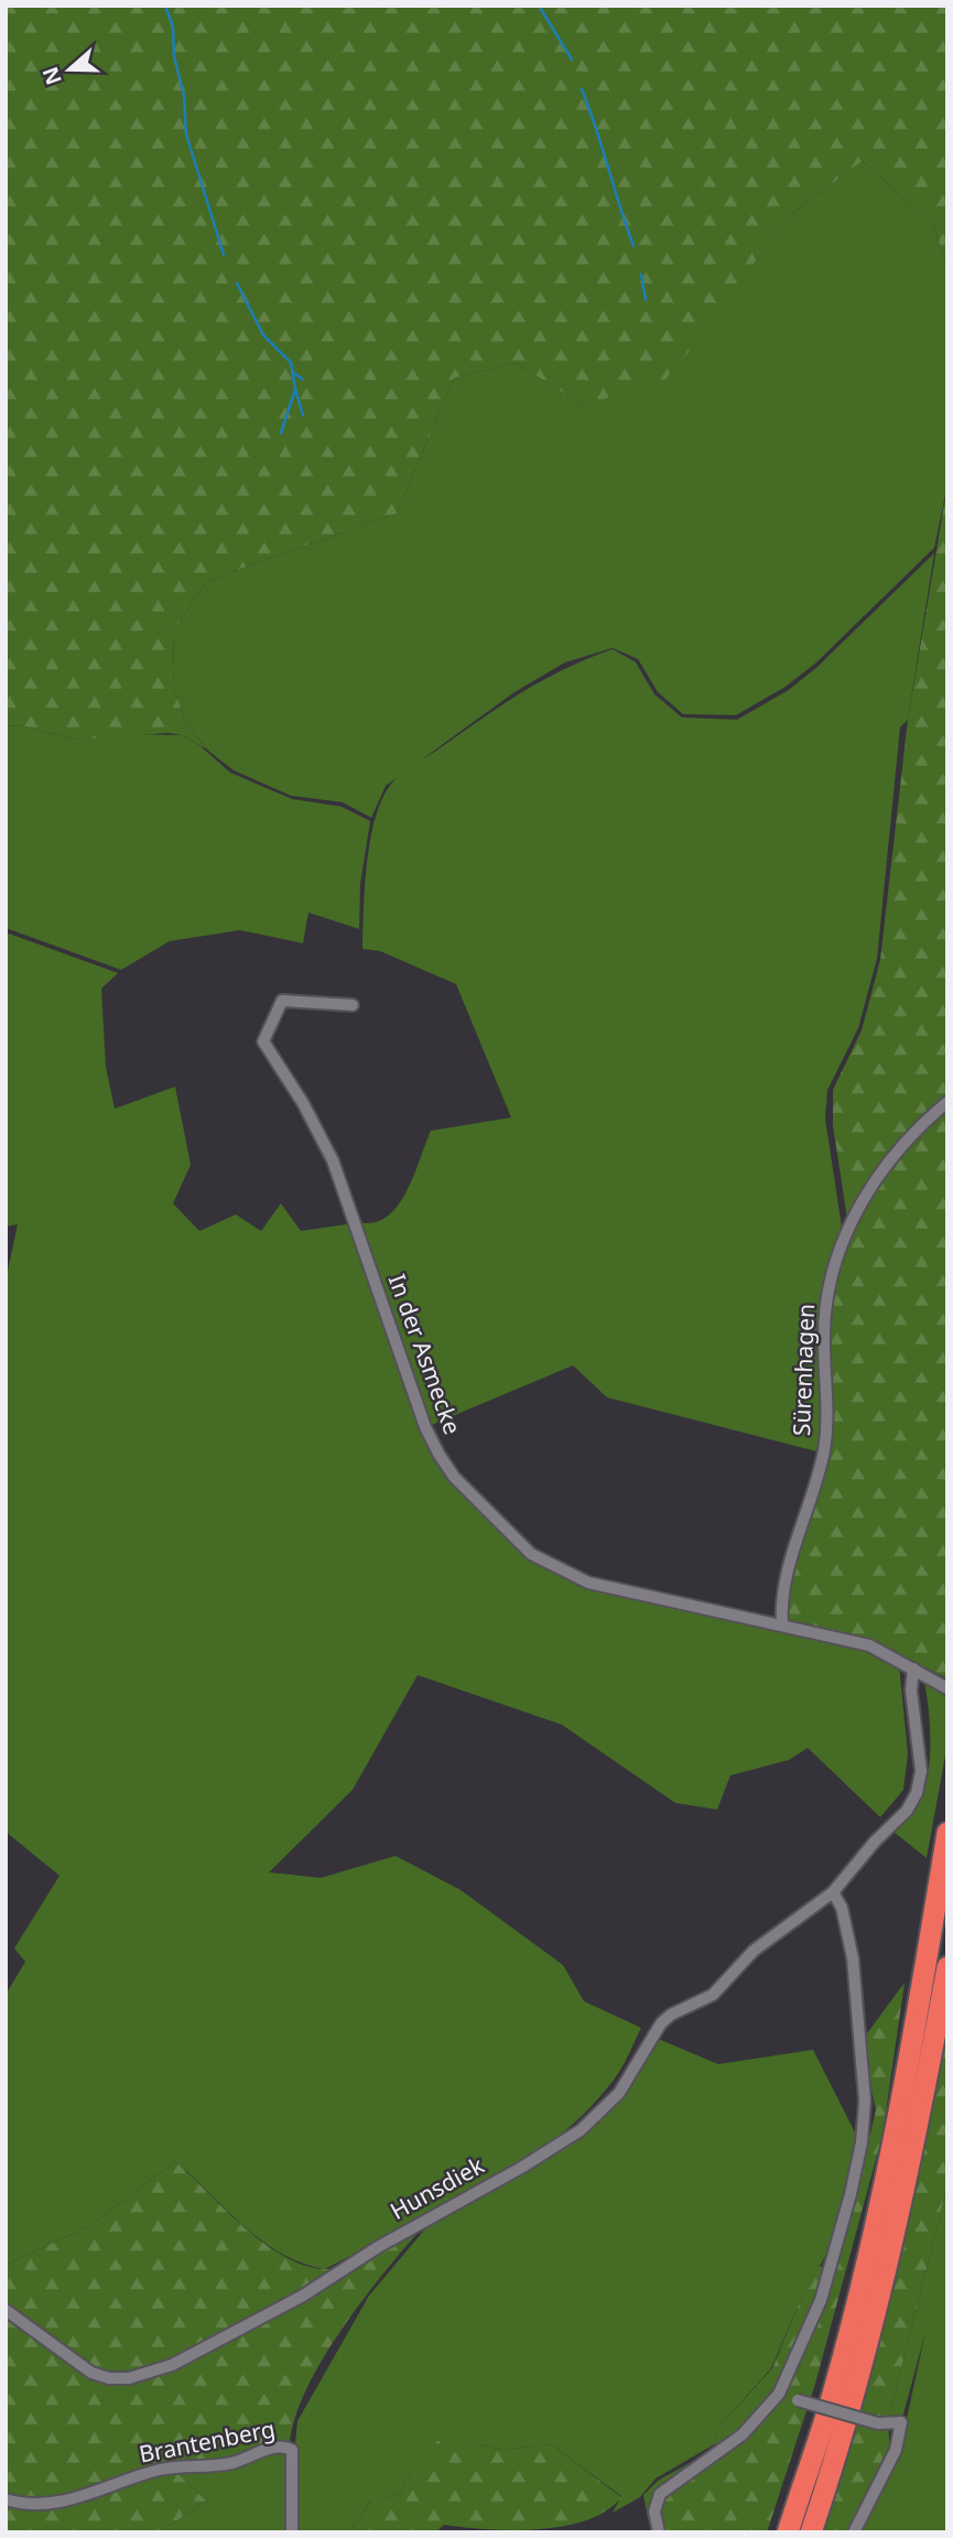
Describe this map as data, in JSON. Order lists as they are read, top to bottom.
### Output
{
  "streets": {
    "street": [
      "In der Asmecke",
      "Sürenhagen",
      "Hunsdiek",
      "Brantenberg"
    ]
  },
  "crossings": [
    ["In der Asmecke", "Sürenhagen"],
    ["In der Asmecke", "Hunsdiek"]
  ],
  "north": "left"
}
